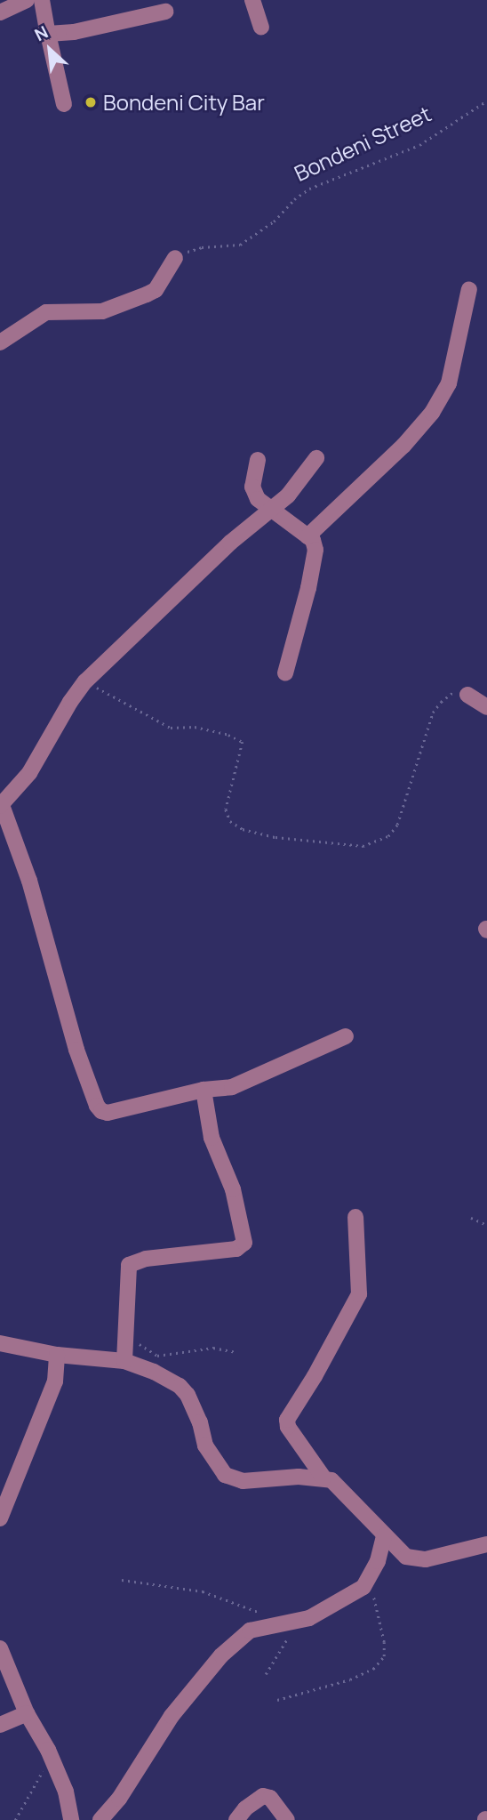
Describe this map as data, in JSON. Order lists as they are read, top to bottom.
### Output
{
  "streets": {
    "path": ["Bondeni Street"]
  },
  "places": ["Bondeni City Bar"],
  "north": "top left"
}
